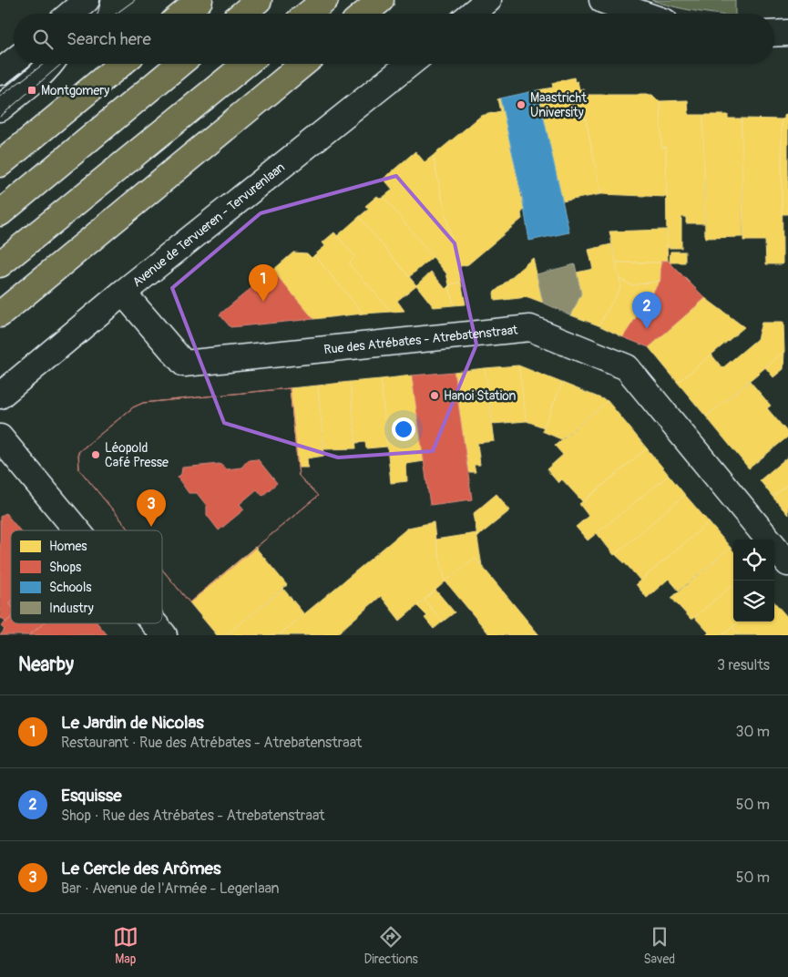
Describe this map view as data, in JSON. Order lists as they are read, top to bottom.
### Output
{
  "streets": {
    "street": ["Avenue de Tervueren - Tervurenlaan", "Rue des Atrébates - Atrebatenstraat"]
  },
  "crossings": [
    ["Avenue de Tervueren - Tervurenlaan", "Rue des Atrébates - Atrebatenstraat"]
  ],
  "places": {
    "transit": ["Montgomery"],
    "other": ["Maastricht University", "Hanoi Station", "Léopold Café Presse"]
  },
  "legend": [
    "Homes",
    "Shops",
    "Schools",
    "Industry"
  ],
  "page": {
    "search": "Search here",
    "pins": ["1", "2", "3"],
    "heading": ["Nearby", "3 results"],
    "list": [
      {
        "mark": "1",
        "name": "Le Jardin de Nicolas",
        "note": "Restaurant · Rue des Atrébates - Atrebatenstraat",
        "value": "30 m"
      },
      {
        "mark": "2",
        "name": "Esquisse",
        "note": "Shop · Rue des Atrébates - Atrebatenstraat",
        "value": "50 m"
      },
      {
        "mark": "3",
        "name": "Le Cercle des Arômes",
        "note": "Bar · Avenue de l'Armée - Legerlaan",
        "value": "50 m"
      }
    ],
    "nav": ["Map", "Directions", "Saved"]
  }
}
